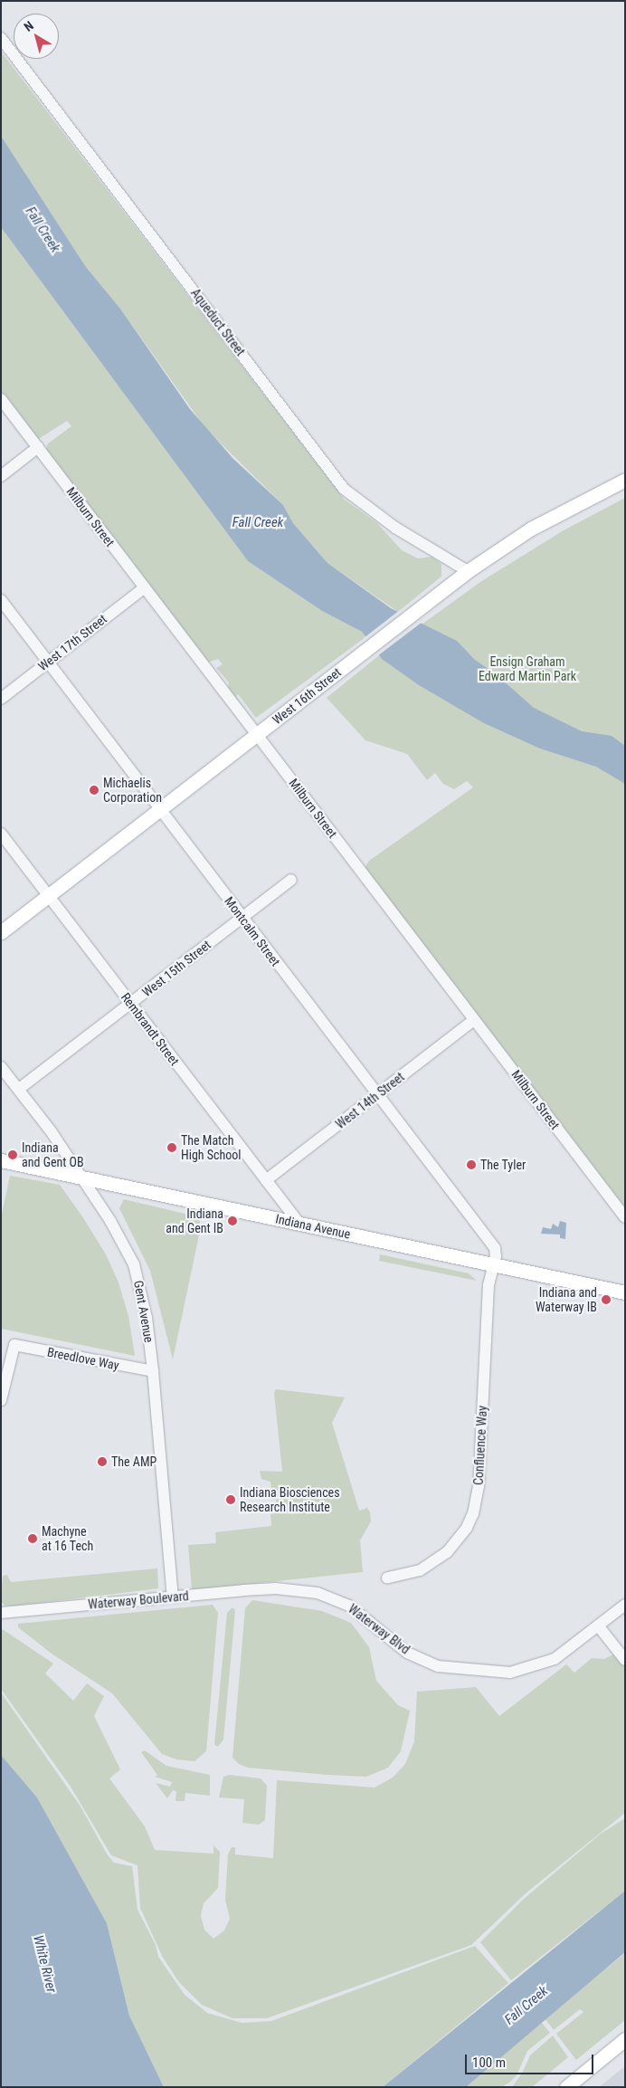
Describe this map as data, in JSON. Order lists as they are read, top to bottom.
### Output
{
  "streets": {
    "main road": ["West 16th Street", "Indiana Avenue"],
    "street": [
      "Aqueduct Street",
      "Milburn Street",
      "West 17th Street",
      "Montcalm Street",
      "West 15th Street",
      "Rembrandt Street",
      "West 14th Street",
      "Gent Avenue",
      "Breedlove Way",
      "Confluence Way",
      "Waterway Boulevard",
      "Waterway Blvd"
    ]
  },
  "crossings": [
    ["Aqueduct Street", "West 16th Street"],
    ["Milburn Street", "West 17th Street"],
    ["Milburn Street", "West 16th Street"],
    ["Milburn Street", "West 14th Street"],
    ["West 17th Street", "Montcalm Street"],
    ["West 16th Street", "Montcalm Street"],
    ["West 16th Street", "Rembrandt Street"],
    ["Montcalm Street", "West 15th Street"],
    ["Montcalm Street", "West 14th Street"],
    ["Montcalm Street", "Indiana Avenue"],
    ["Montcalm Street", "Confluence Way"],
    ["West 15th Street", "Rembrandt Street"],
    ["West 15th Street", "Gent Avenue"],
    ["Rembrandt Street", "West 14th Street"],
    ["Rembrandt Street", "Indiana Avenue"],
    ["Indiana Avenue", "Gent Avenue"],
    ["Indiana Avenue", "Confluence Way"],
    ["Gent Avenue", "Breedlove Way"],
    ["Gent Avenue", "Waterway Boulevard"],
    ["Waterway Boulevard", "Waterway Blvd"]
  ],
  "water": ["Fall Creek", "White River"],
  "parks": ["Ensign Graham Edward Martin Park"],
  "places": [
    "Michaelis Corporation",
    "The Match High School",
    "Indiana and Gent OB",
    "The Tyler",
    "Indiana and Gent IB",
    "Indiana and Waterway IB",
    "The AMP",
    "Indiana Biosciences Research Institute",
    "Machyne at 16 Tech"
  ],
  "scale_bar": "100 m",
  "north": "top left"
}
